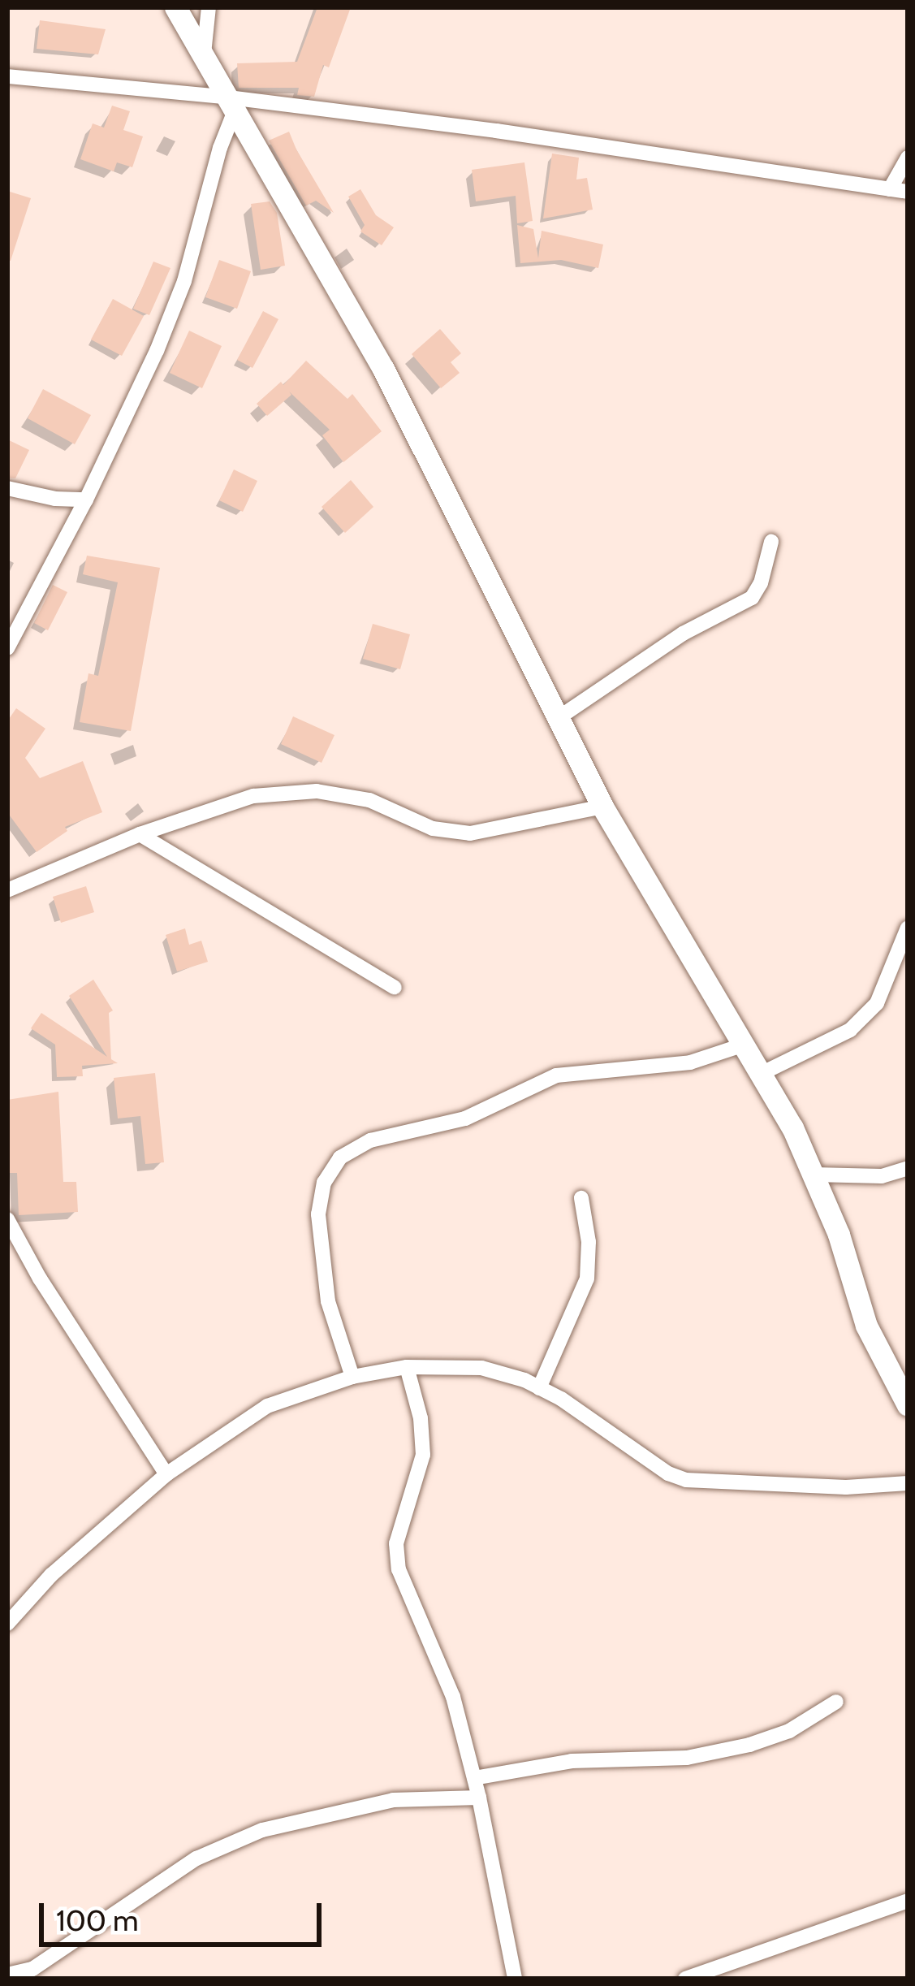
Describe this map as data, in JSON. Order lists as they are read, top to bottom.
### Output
{
  "scale_bar": "100 m"
}
